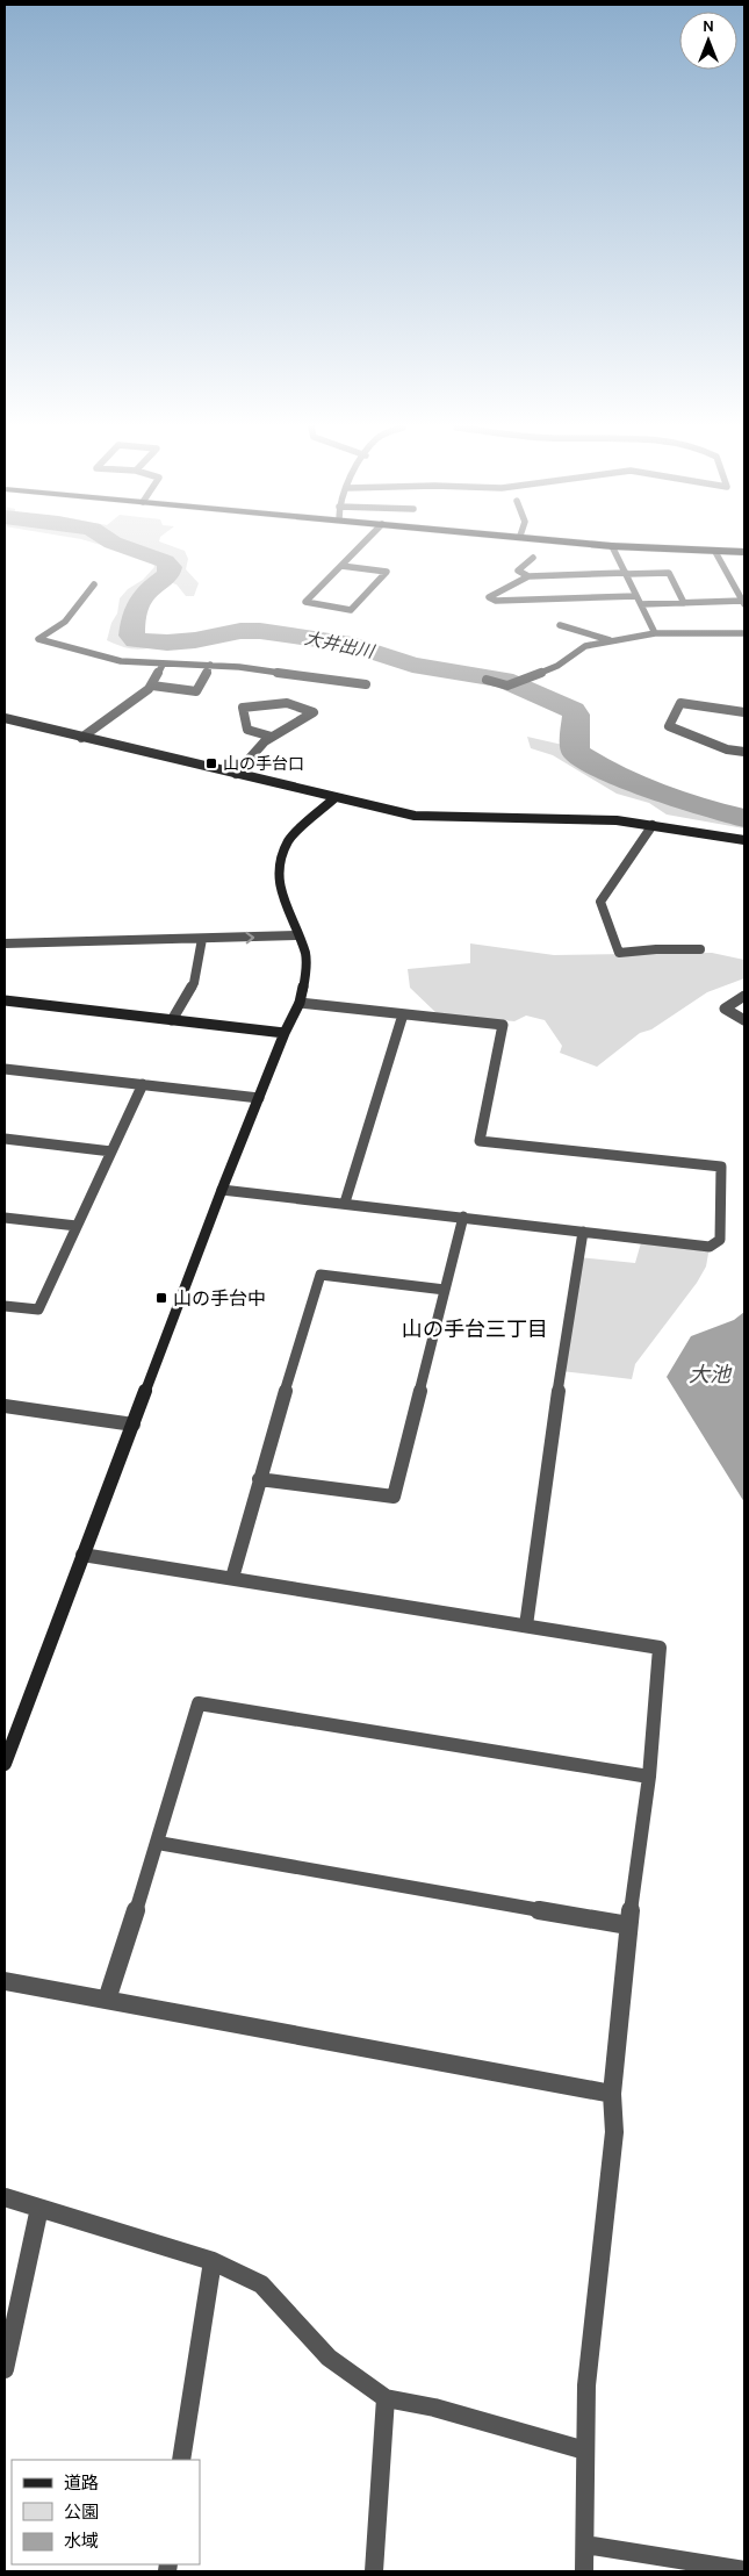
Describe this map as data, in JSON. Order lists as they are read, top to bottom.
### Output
{
  "districts": ["山の手台三丁目"],
  "water": ["大井出川", "大池"],
  "places": {
    "transit": ["山の手台口", "山の手台中"]
  },
  "legend": ["道路", "公園", "水域"],
  "north": "top"
}
